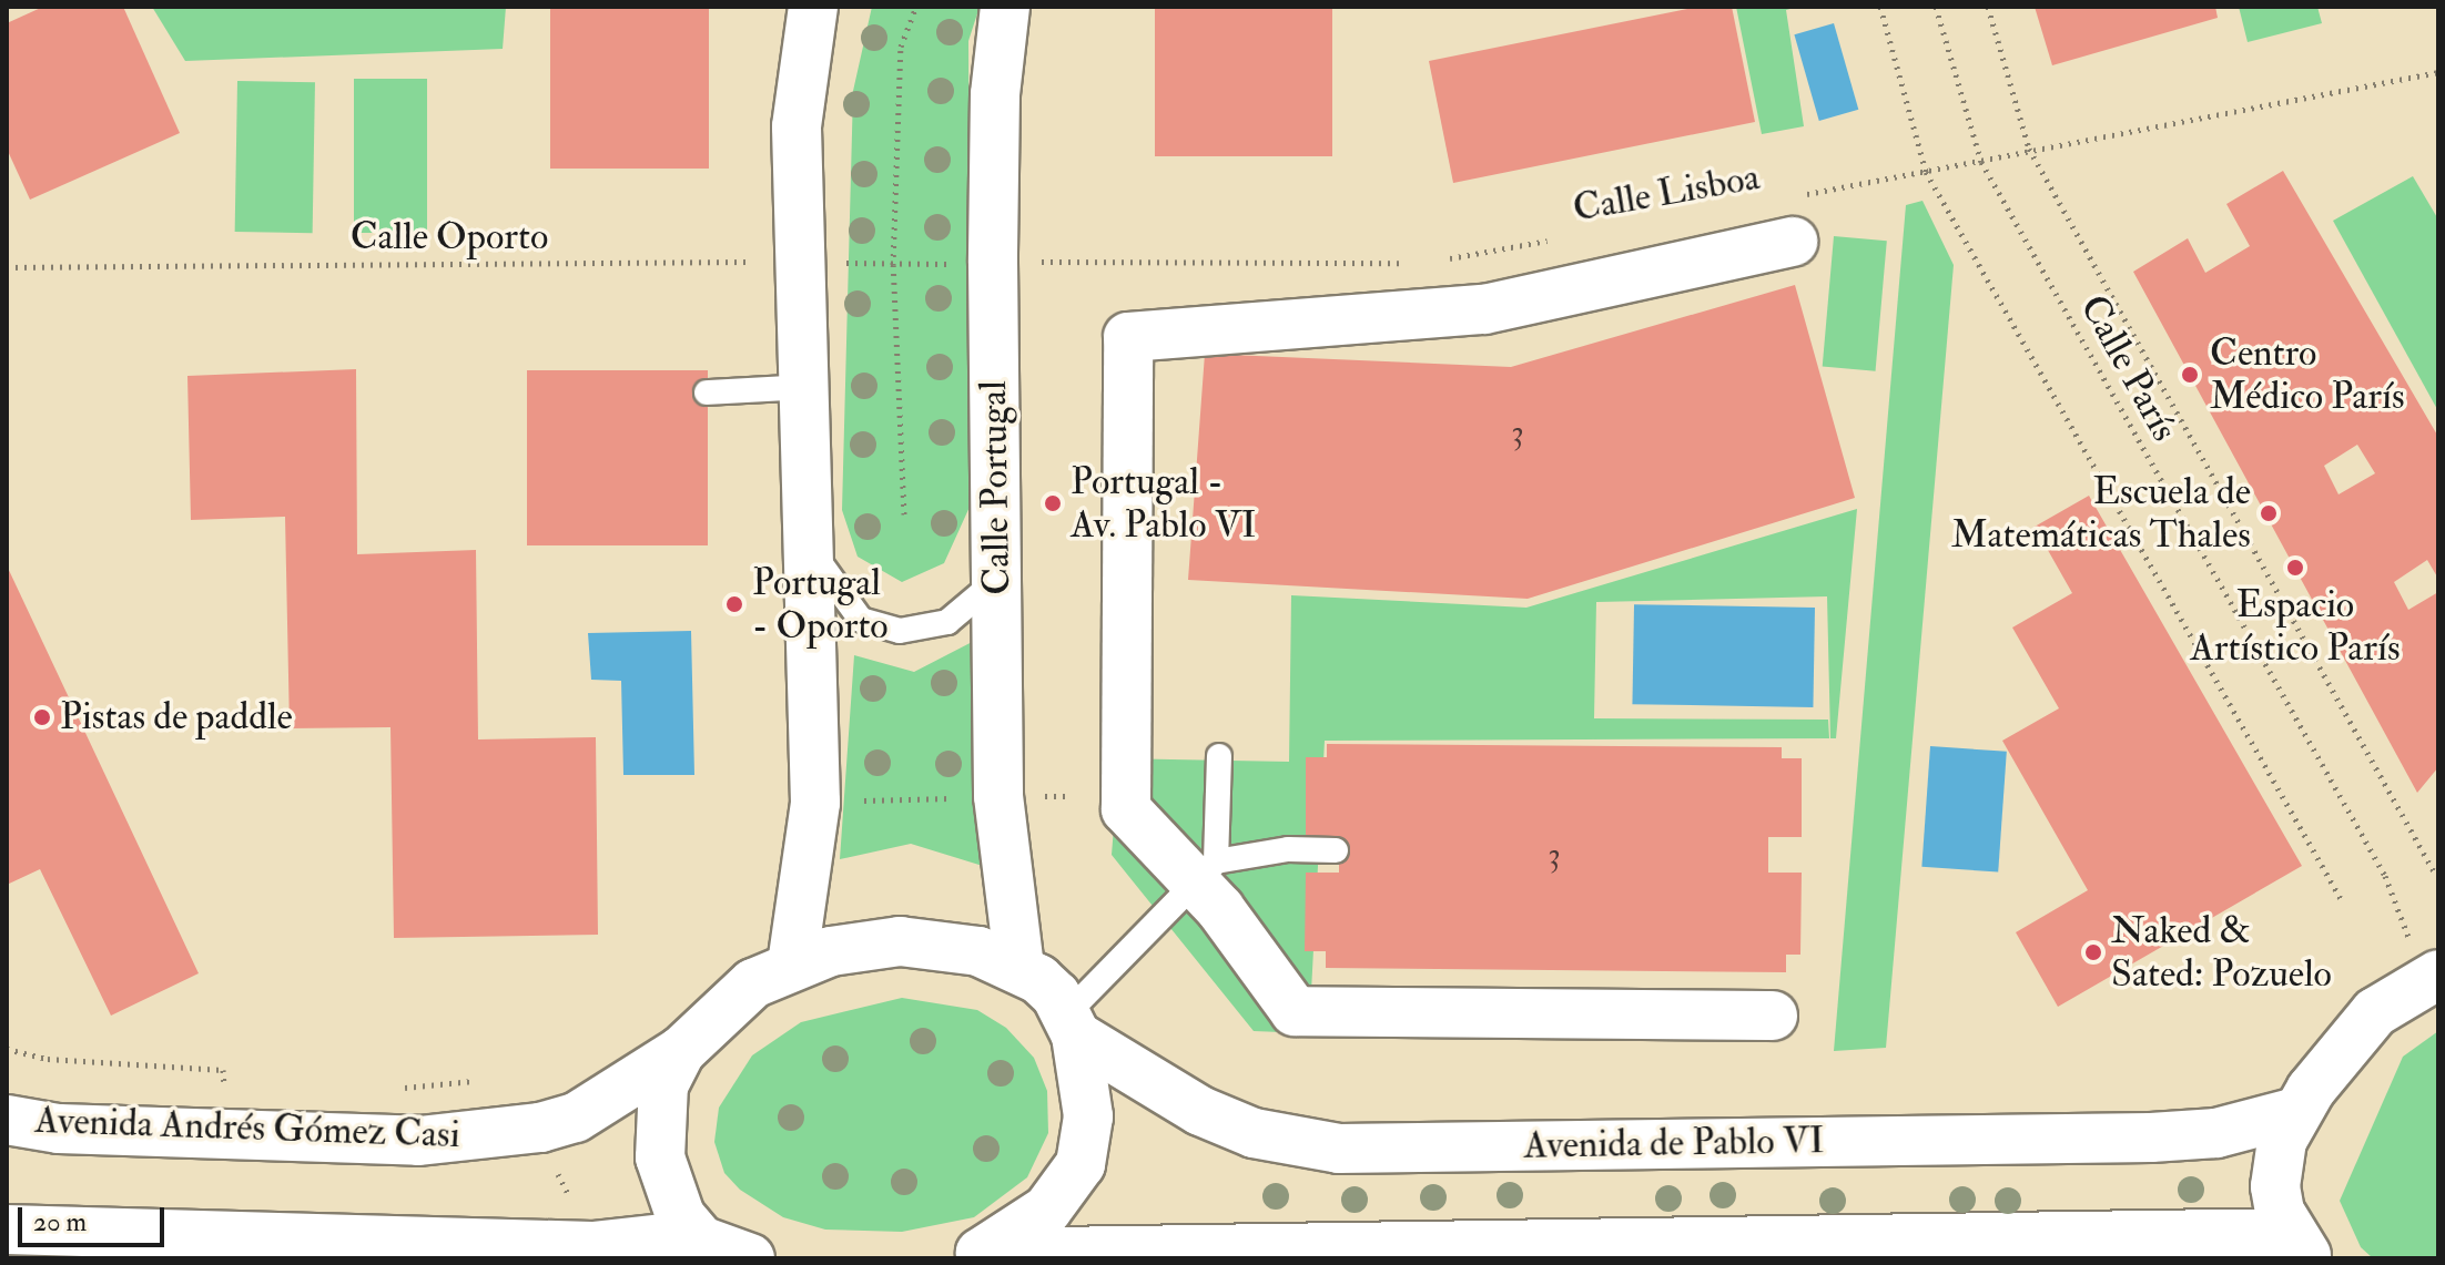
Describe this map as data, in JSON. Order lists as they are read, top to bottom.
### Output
{
  "streets": {
    "main road": ["Calle Portugal", "Avenida Andrés Gómez Casi", "Avenida de Pablo VI"],
    "path": ["Calle Lisboa", "Calle Oporto", "Calle París"]
  },
  "crossings": [
    ["Calle Lisboa", "Calle París"]
  ],
  "places": [
    "Centro Médico París",
    "Portugal - Av. Pablo VI",
    "Escuela de Matemáticas Thales",
    "Espacio Artístico París",
    "Portugal - Oporto",
    "Pistas de paddle",
    "Naked & Sated: Pozuelo"
  ],
  "house_numbers": ["3", "3"],
  "scale_bar": "20 m"
}
